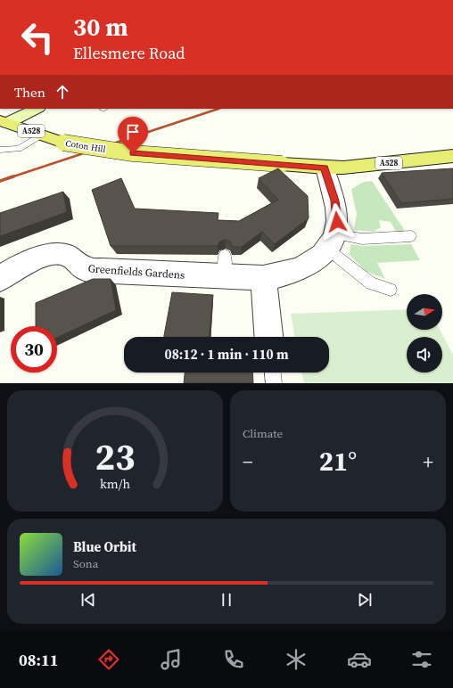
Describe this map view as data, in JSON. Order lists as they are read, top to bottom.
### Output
{
  "streets": {
    "main road": ["A528", "Coton Hill"],
    "street": ["Greenfields Gardens"]
  },
  "crossings": [
    ["A528", "Coton Hill"]
  ],
  "north": "right",
  "page": {
    "turn": ["30 m", "Ellesmere Road"],
    "then": "Then",
    "limit": "30",
    "trip": "08:12 · 1 min · 110 m",
    "tile": "Climate",
    "heat": ["−", "21°", "+"],
    "song": ["Blue Orbit", "Sona"],
    "tabs": "08:11",
    "gauge": ["23", "km/h"]
  }
}
